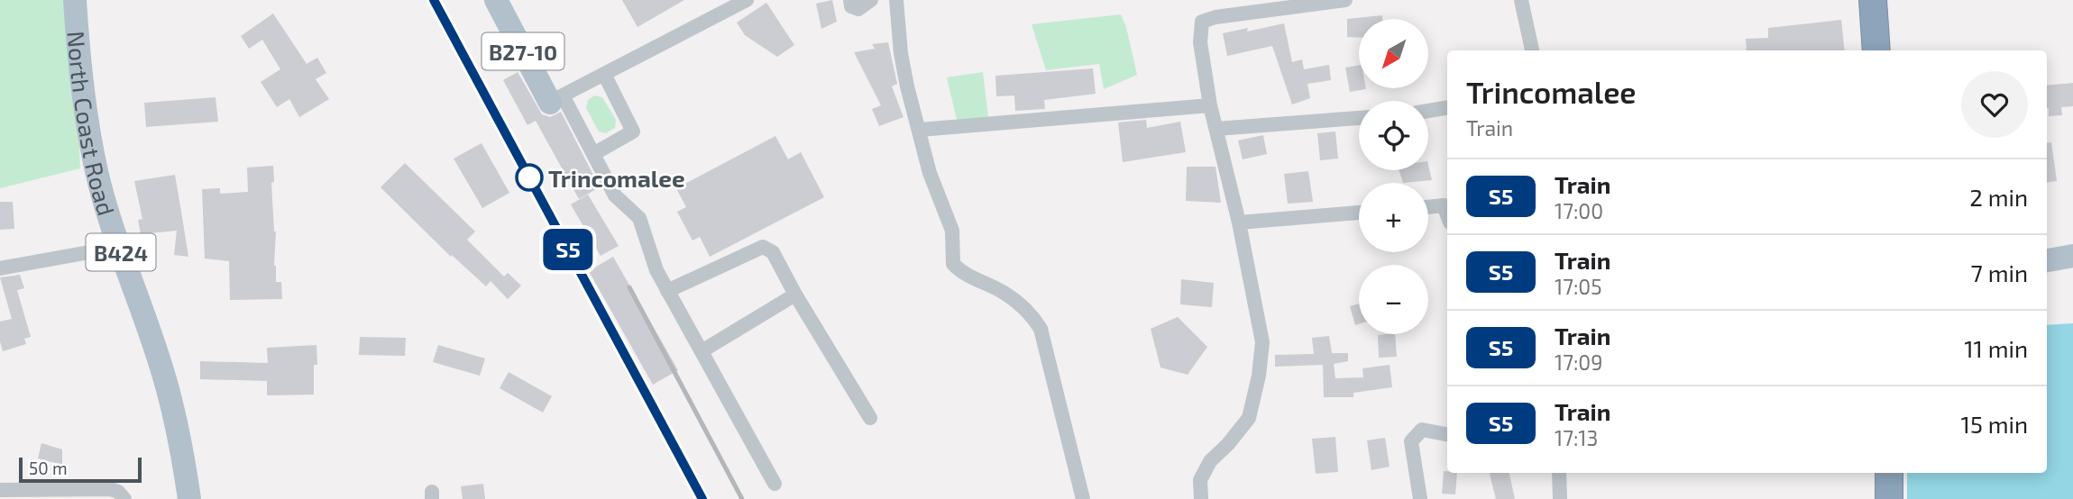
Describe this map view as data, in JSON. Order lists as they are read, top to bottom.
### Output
{
  "streets": {
    "main road": ["B27-10", "North Coast Road", "B424"]
  },
  "places": ["Trincomalee"],
  "scale_bar": "50 m",
  "north": "bottom left",
  "page": {
    "on_map": "S5",
    "map_buttons": ["+", "−"],
    "heading": ["Trincomalee", "Train"],
    "list": [
      {
        "mark": "S5",
        "name": "Train",
        "note": "17:00",
        "value": "2 min"
      },
      {
        "mark": "S5",
        "name": "Train",
        "note": "17:05",
        "value": "7 min"
      },
      {
        "mark": "S5",
        "name": "Train",
        "note": "17:09",
        "value": "11 min"
      },
      {
        "mark": "S5",
        "name": "Train",
        "note": "17:13",
        "value": "15 min"
      }
    ],
    "scale": "50 m"
  }
}
